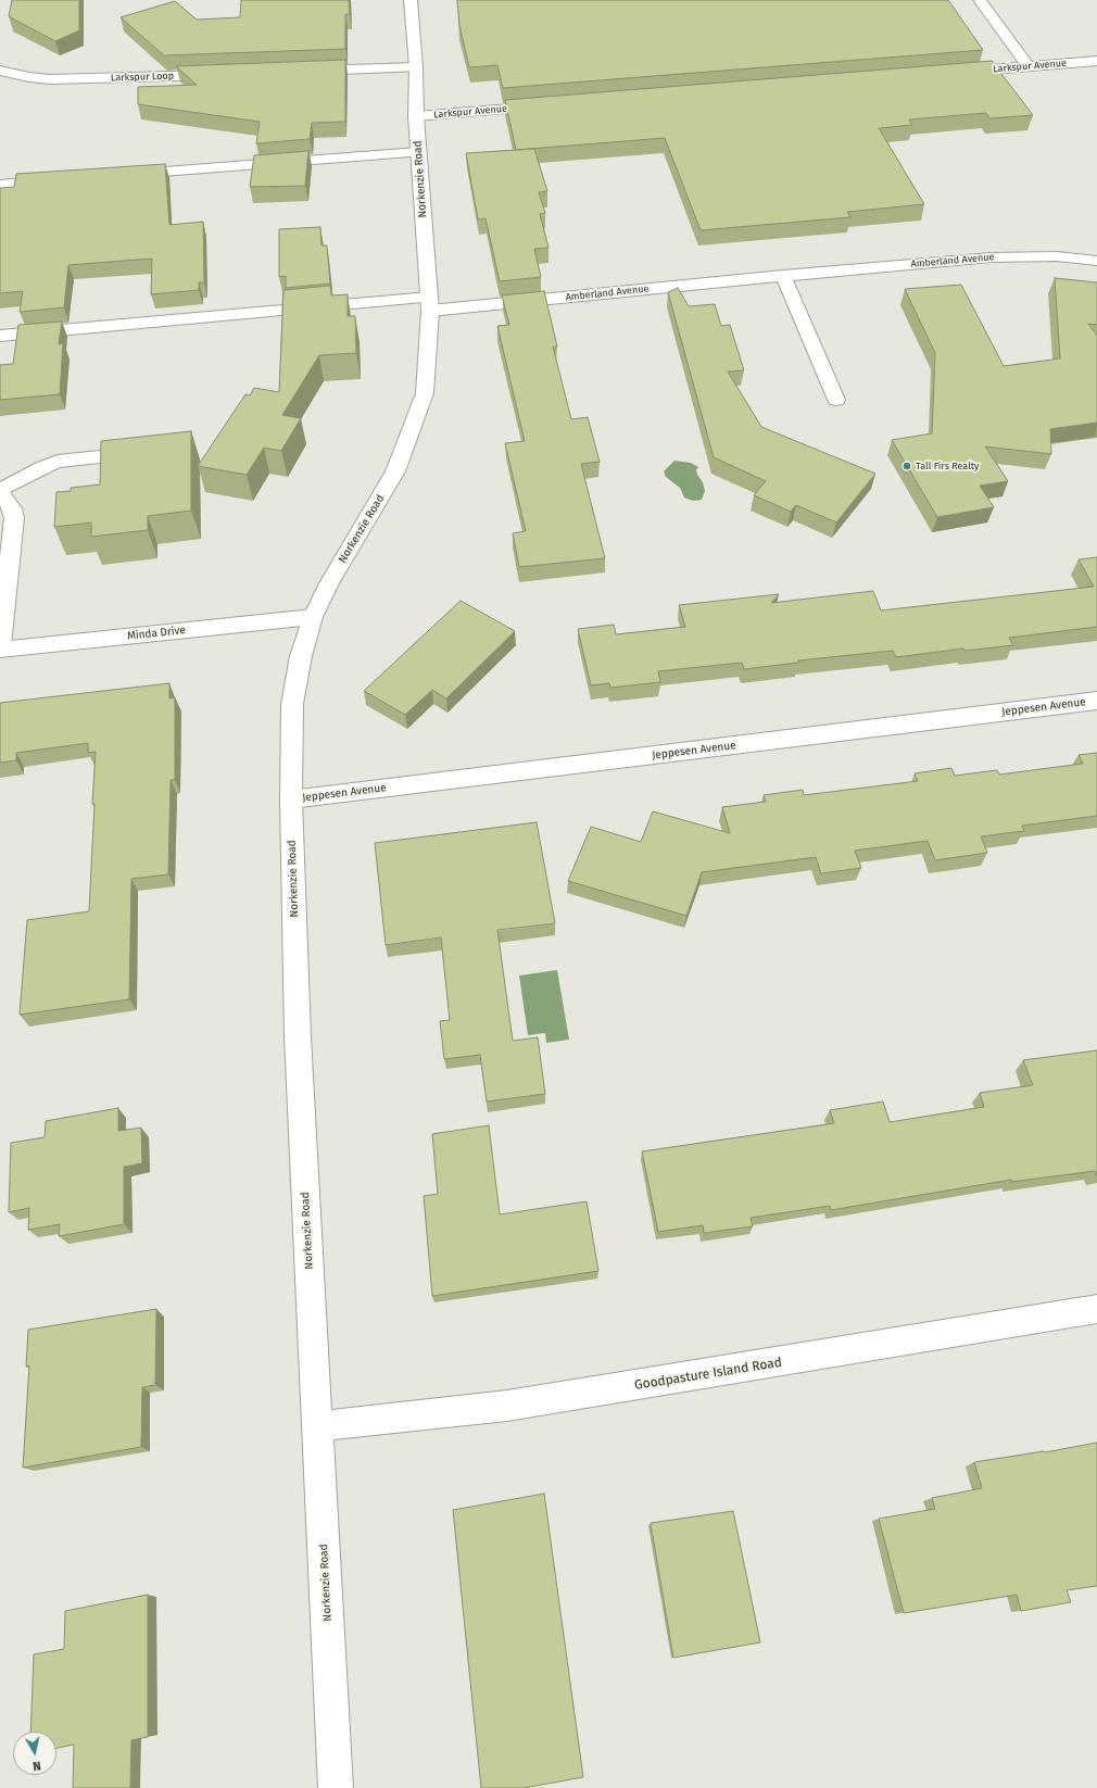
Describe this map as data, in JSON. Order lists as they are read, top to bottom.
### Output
{
  "streets": {
    "street": [
      "Larkspur Avenue",
      "Larkspur Loop",
      "Norkenzie Road",
      "Amberland Avenue",
      "Minda Drive",
      "Jeppesen Avenue",
      "Goodpasture Island Road"
    ]
  },
  "crossings": [
    ["Larkspur Avenue", "Norkenzie Road"],
    ["Norkenzie Road", "Amberland Avenue"],
    ["Norkenzie Road", "Minda Drive"],
    ["Norkenzie Road", "Jeppesen Avenue"],
    ["Norkenzie Road", "Goodpasture Island Road"]
  ],
  "places": ["Tall Firs Realty"],
  "north": "bottom"
}
